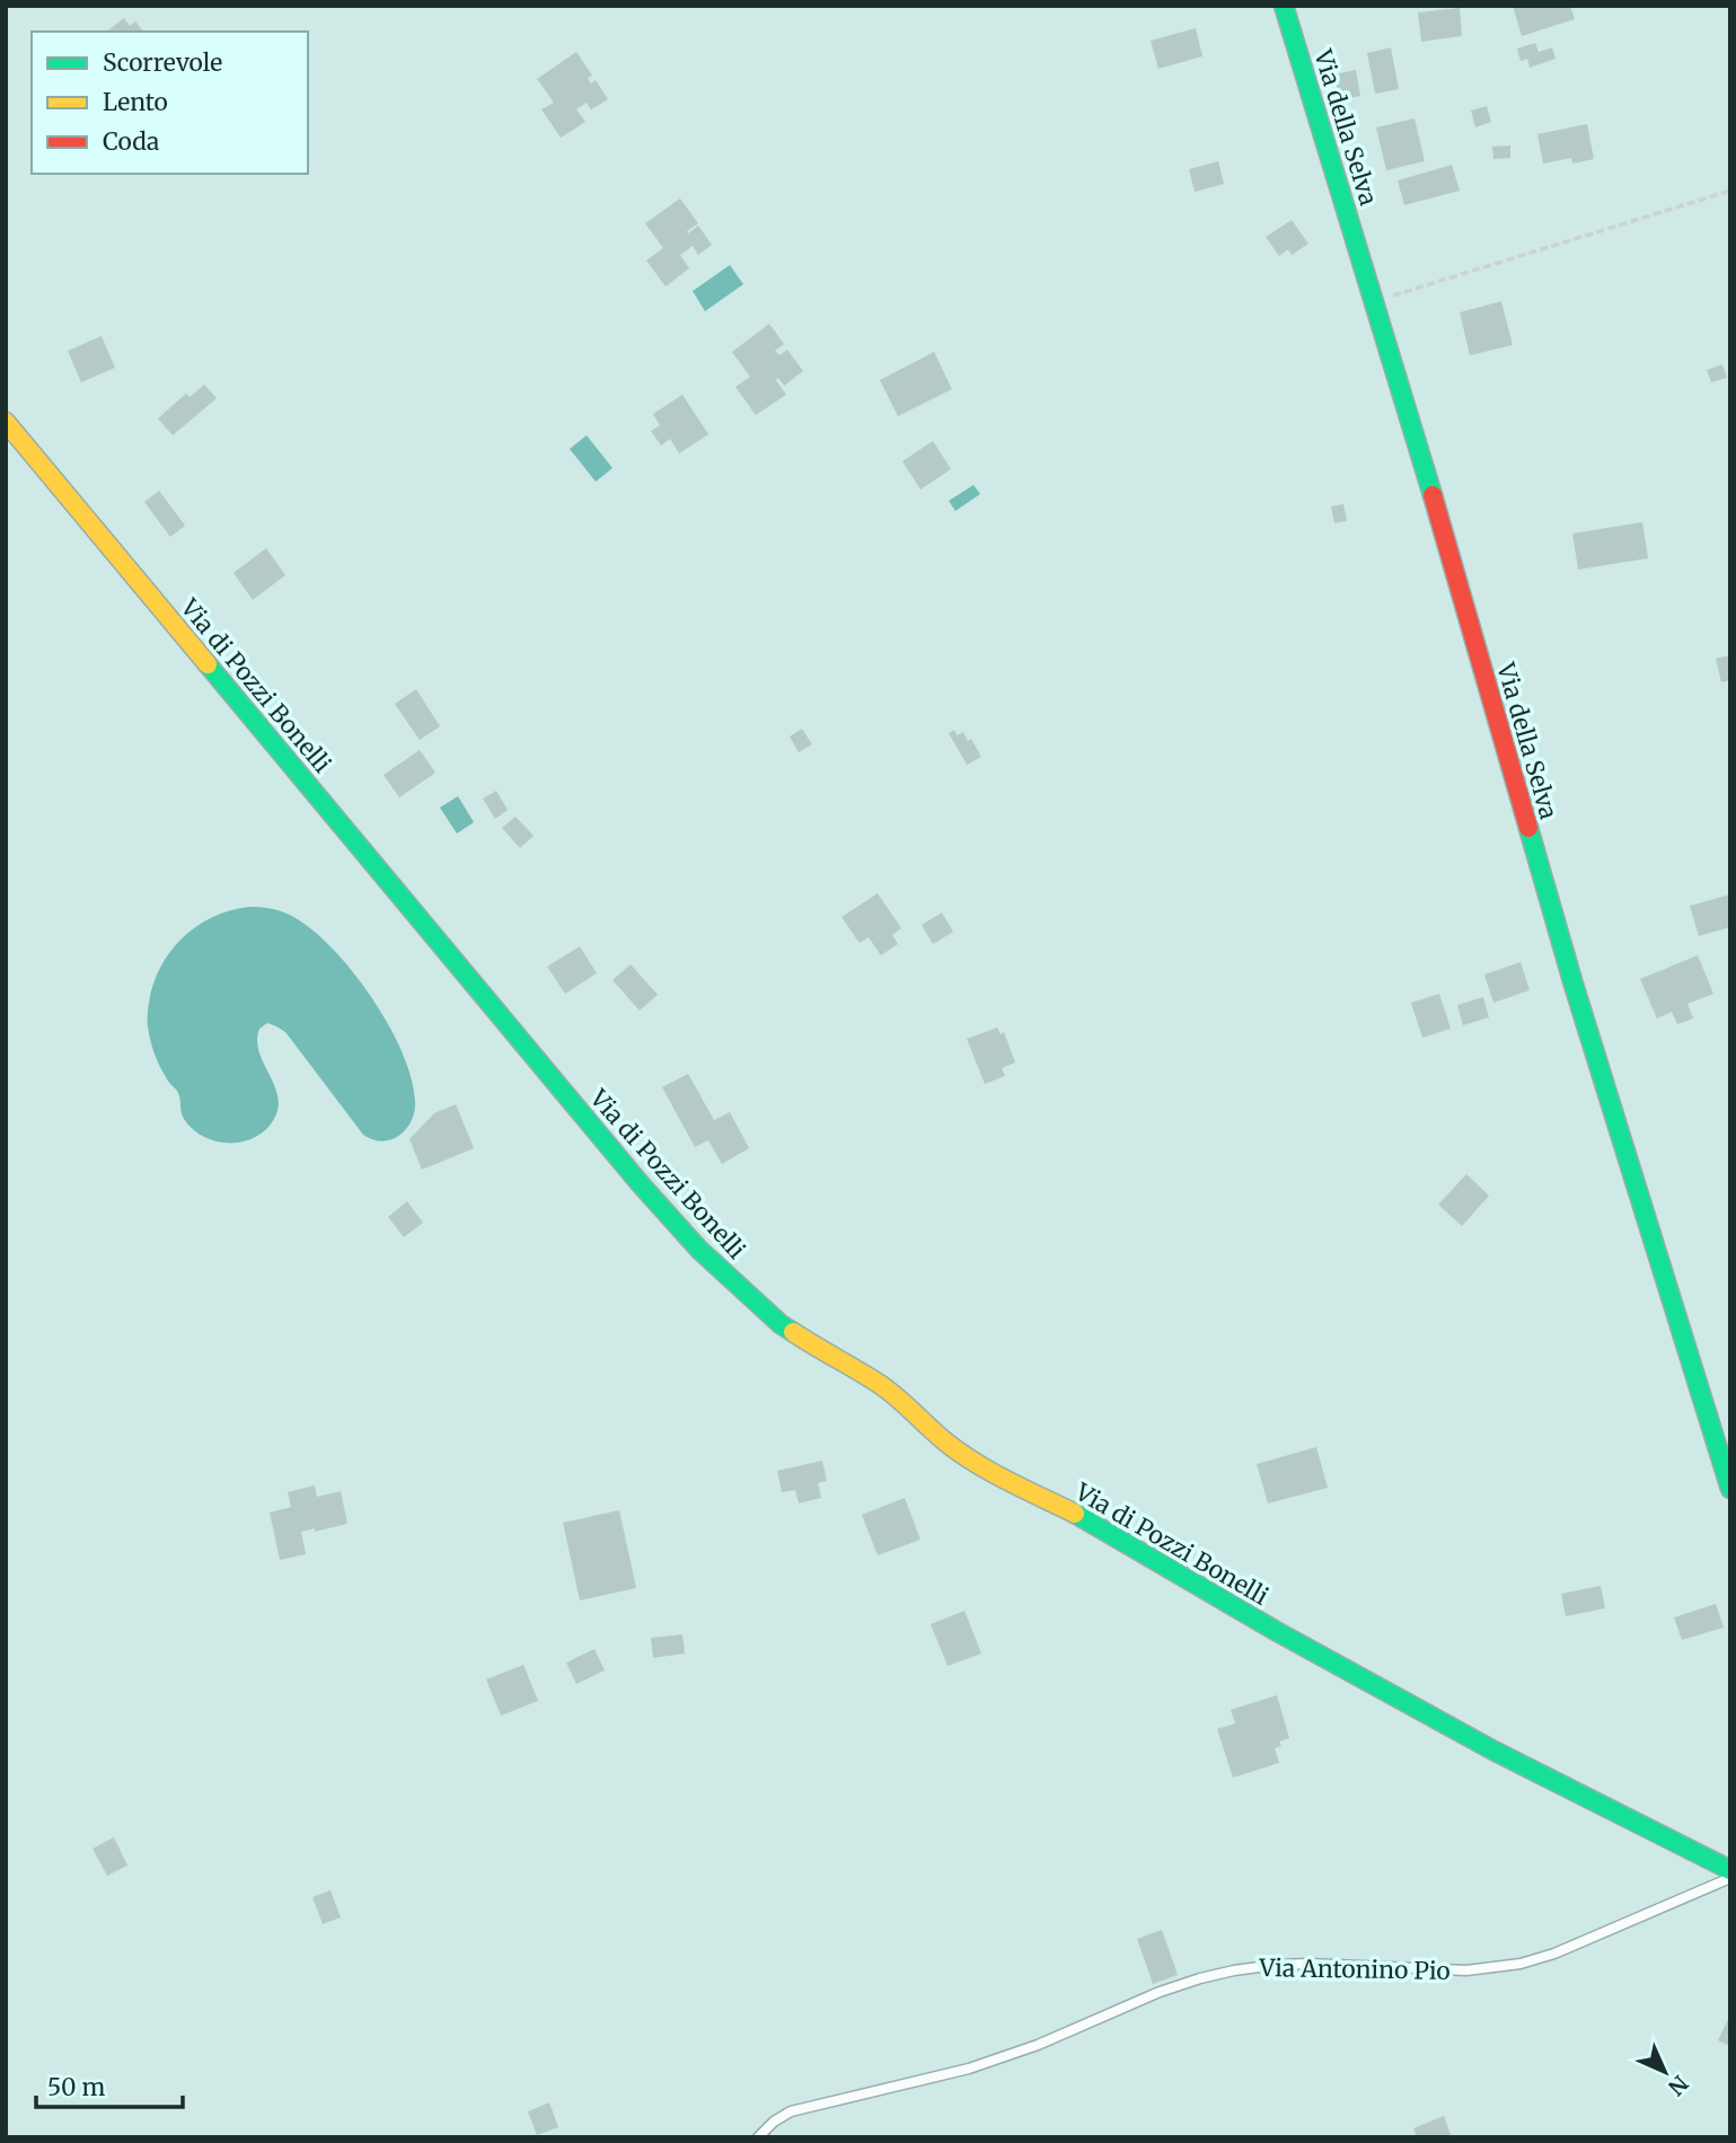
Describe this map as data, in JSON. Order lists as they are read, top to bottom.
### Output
{
  "streets": {
    "street": ["Via della Selva", "Via di Pozzi Bonelli"],
    "lane": ["Via Antonino Pio"]
  },
  "legend": ["Scorrevole", "Lento", "Coda"],
  "scale_bar": "50 m",
  "north": "bottom right"
}
